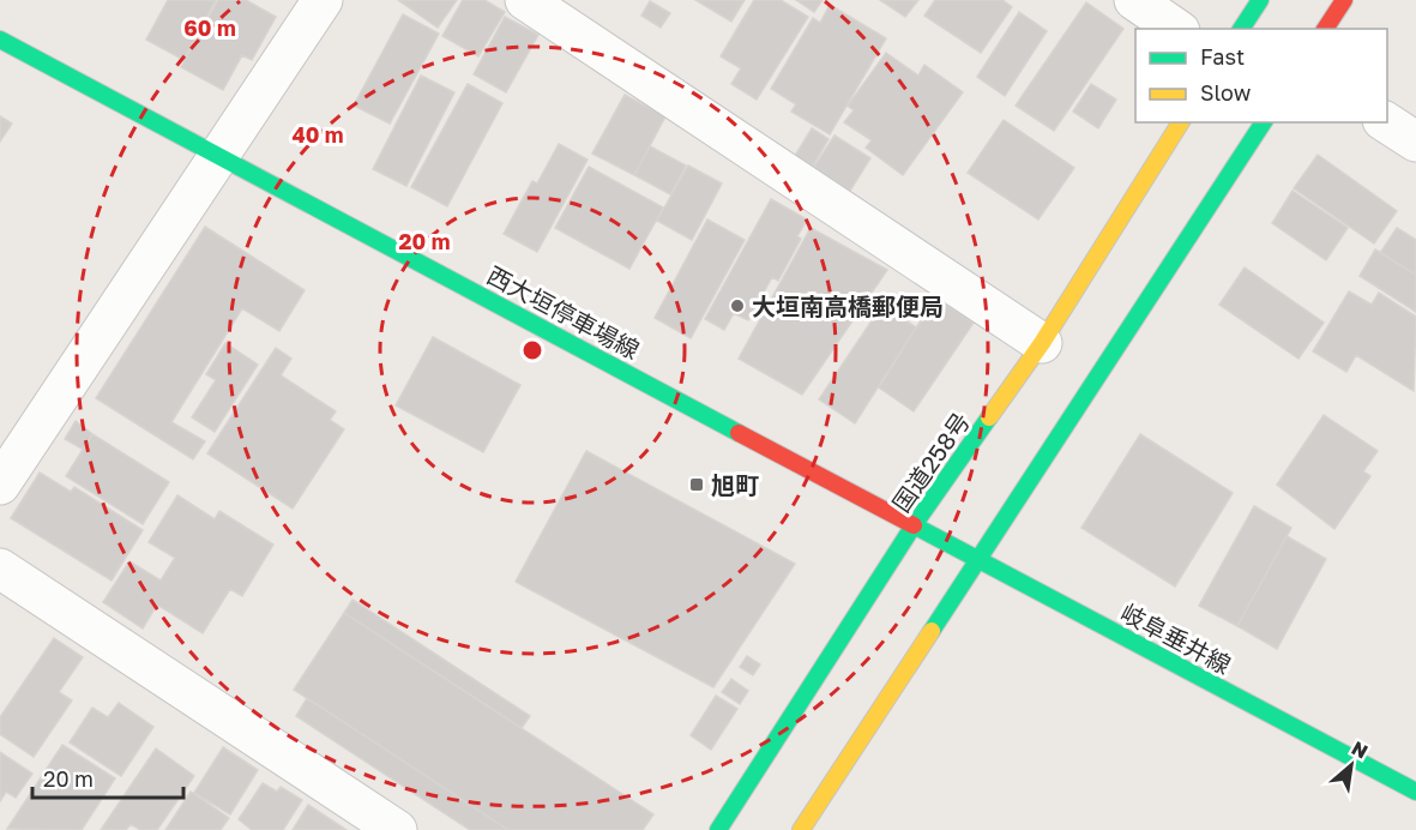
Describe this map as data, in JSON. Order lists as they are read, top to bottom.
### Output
{
  "streets": {
    "main road": ["西大垣停車場線", "国道258号", "岐阜垂井線"]
  },
  "crossings": [
    ["西大垣停車場線", "国道258号"],
    ["西大垣停車場線", "岐阜垂井線"],
    ["国道258号", "岐阜垂井線"]
  ],
  "places": {
    "other": ["大垣南高橋郵便局"],
    "transit": ["旭町"]
  },
  "legend": ["Fast", "Slow"],
  "scale_bar": "20 m",
  "north": "top right",
  "rings": ["60 m", "40 m", "20 m"]
}
